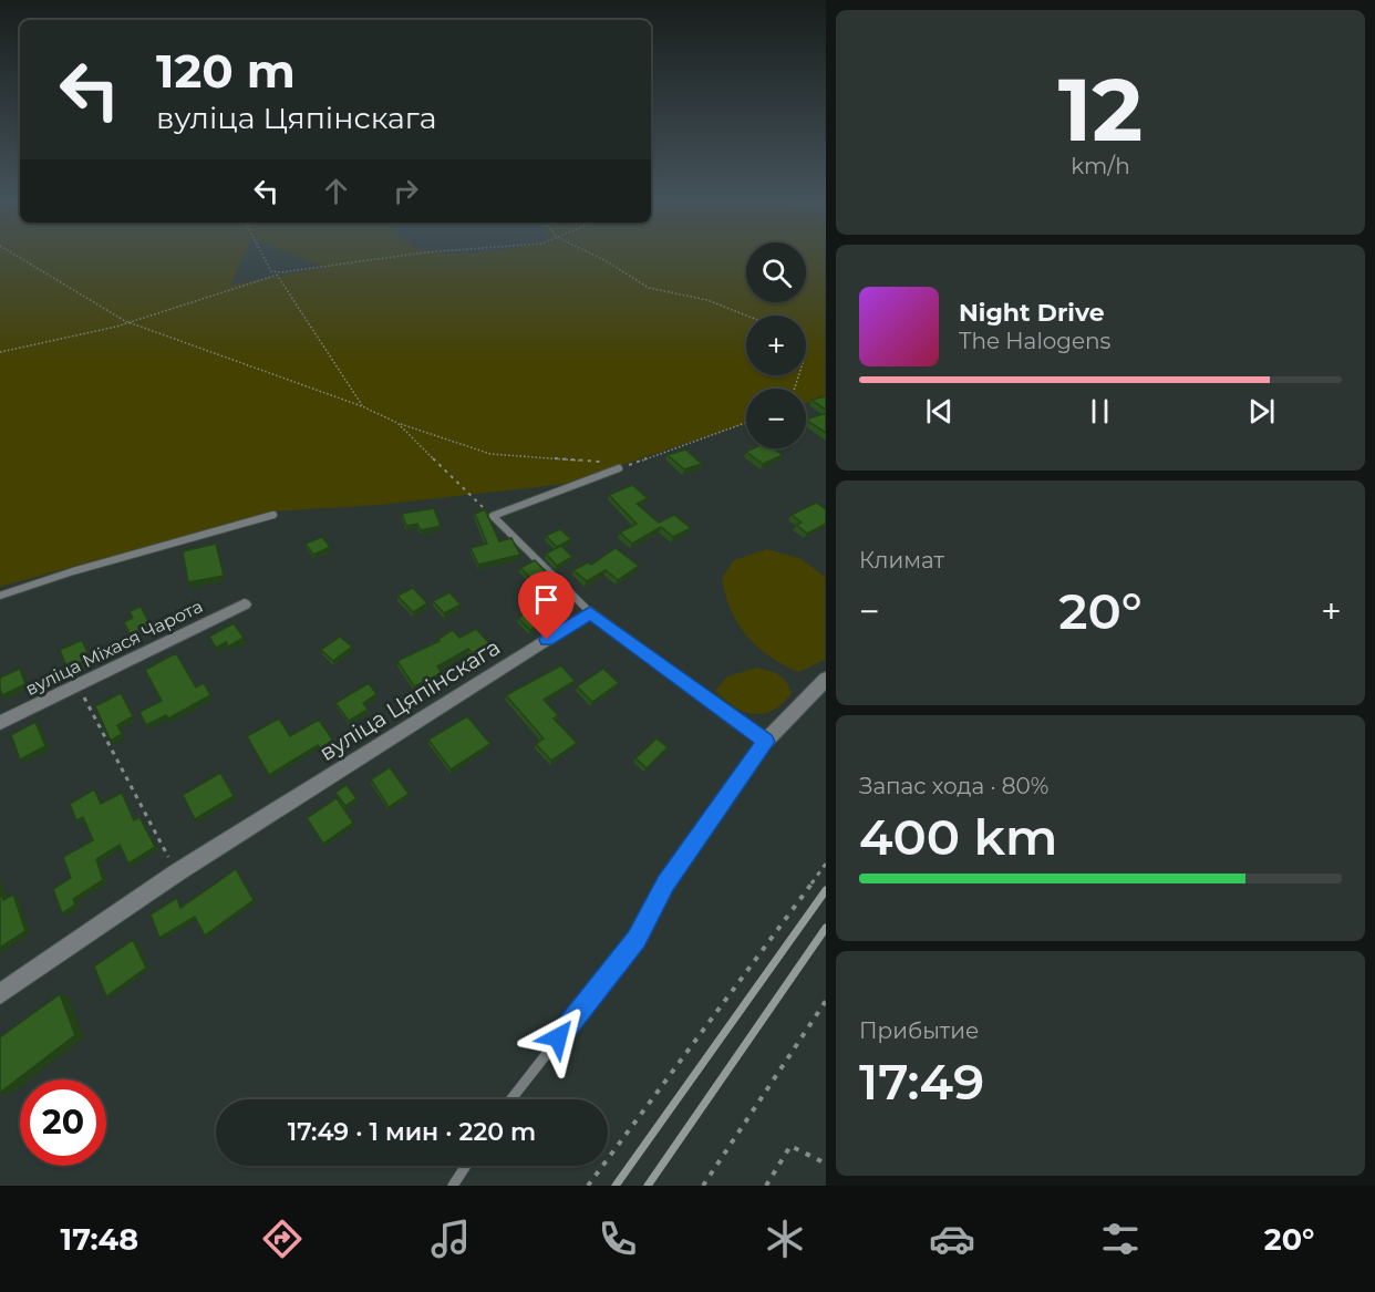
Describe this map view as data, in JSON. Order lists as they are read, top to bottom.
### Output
{
  "streets": {
    "street": ["вуліца Міхася Чарота", "вуліца Цяпінскага"]
  },
  "page": {
    "tile": [
      ["12", "km/h"],
      "Климат",
      ["Запас хода · 80%", "400 km"],
      ["Прибытие", "17:49"]
    ],
    "turn": ["120 m", "вуліца Цяпінскага"],
    "map_buttons": ["+", "−"],
    "song": ["Night Drive", "The Halogens"],
    "heat": ["−", "20°", "+"],
    "limit": "20",
    "trip": "17:49 · 1 мин · 220 m",
    "tabs": ["17:48", "20°"]
  }
}
